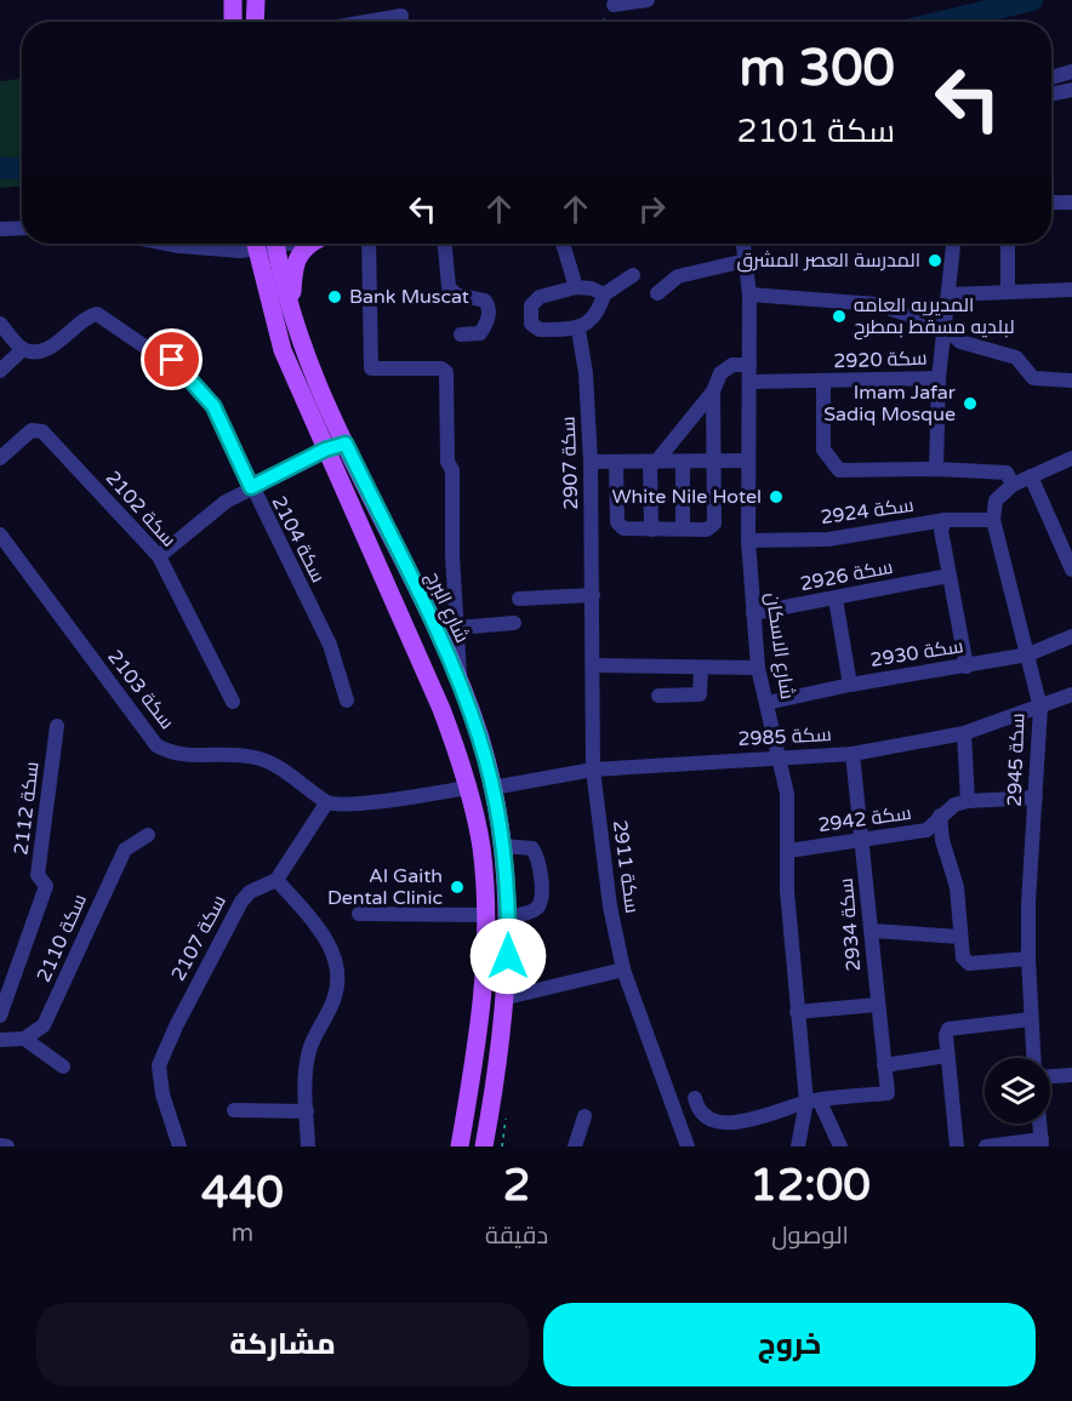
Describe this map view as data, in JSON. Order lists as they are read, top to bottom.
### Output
{
  "streets": {
    "main road": ["شارع البرج"],
    "street": [
      "سكة 2920",
      "سكة 2907",
      "سكة 2102",
      "سكة 2924",
      "سكة 2104",
      "سكة 2926",
      "شارع الاسكان",
      "سكة 2930",
      "سكة 2103",
      "سكة 2985",
      "سكة 2945",
      "سكة 2112",
      "سكة 2942",
      "سكة 2911",
      "سكة 2934",
      "سكة 2110",
      "سكة 2107"
    ]
  },
  "crossings": [
    ["سكة 2920", "شارع الاسكان"],
    ["سكة 2907", "سكة 2985"],
    ["سكة 2907", "سكة 2911"],
    ["سكة 2924", "شارع الاسكان"],
    ["سكة 2924", "سكة 2945"],
    ["سكة 2926", "شارع الاسكان"],
    ["شارع البرج", "سكة 2985"],
    ["شارع الاسكان", "سكة 2930"],
    ["شارع الاسكان", "سكة 2985"],
    ["شارع الاسكان", "سكة 2942"],
    ["شارع الاسكان", "سكة 2934"],
    ["سكة 2930", "سكة 2945"],
    ["سكة 2985", "سكة 2945"],
    ["سكة 2985", "سكة 2911"],
    ["سكة 2985", "سكة 2934"],
    ["سكة 2945", "سكة 2942"],
    ["سكة 2942", "سكة 2934"]
  ],
  "places": [
    "المدرسة العصر المشرق",
    "Bank Muscat",
    "المديريه العامه لبلديه مسقط بمطرح",
    "Imam Jafar Sadiq Mosque",
    "White Nile Hotel",
    "Al Gaith Dental Clinic"
  ],
  "page": {
    "turn": ["300 m", "سكة 2101"],
    "eta": [
      "12:00",
      "الوصول",
      "2",
      "دقيقة",
      "440",
      "m"
    ],
    "buttons": ["خروج", "مشاركة"]
  }
}
